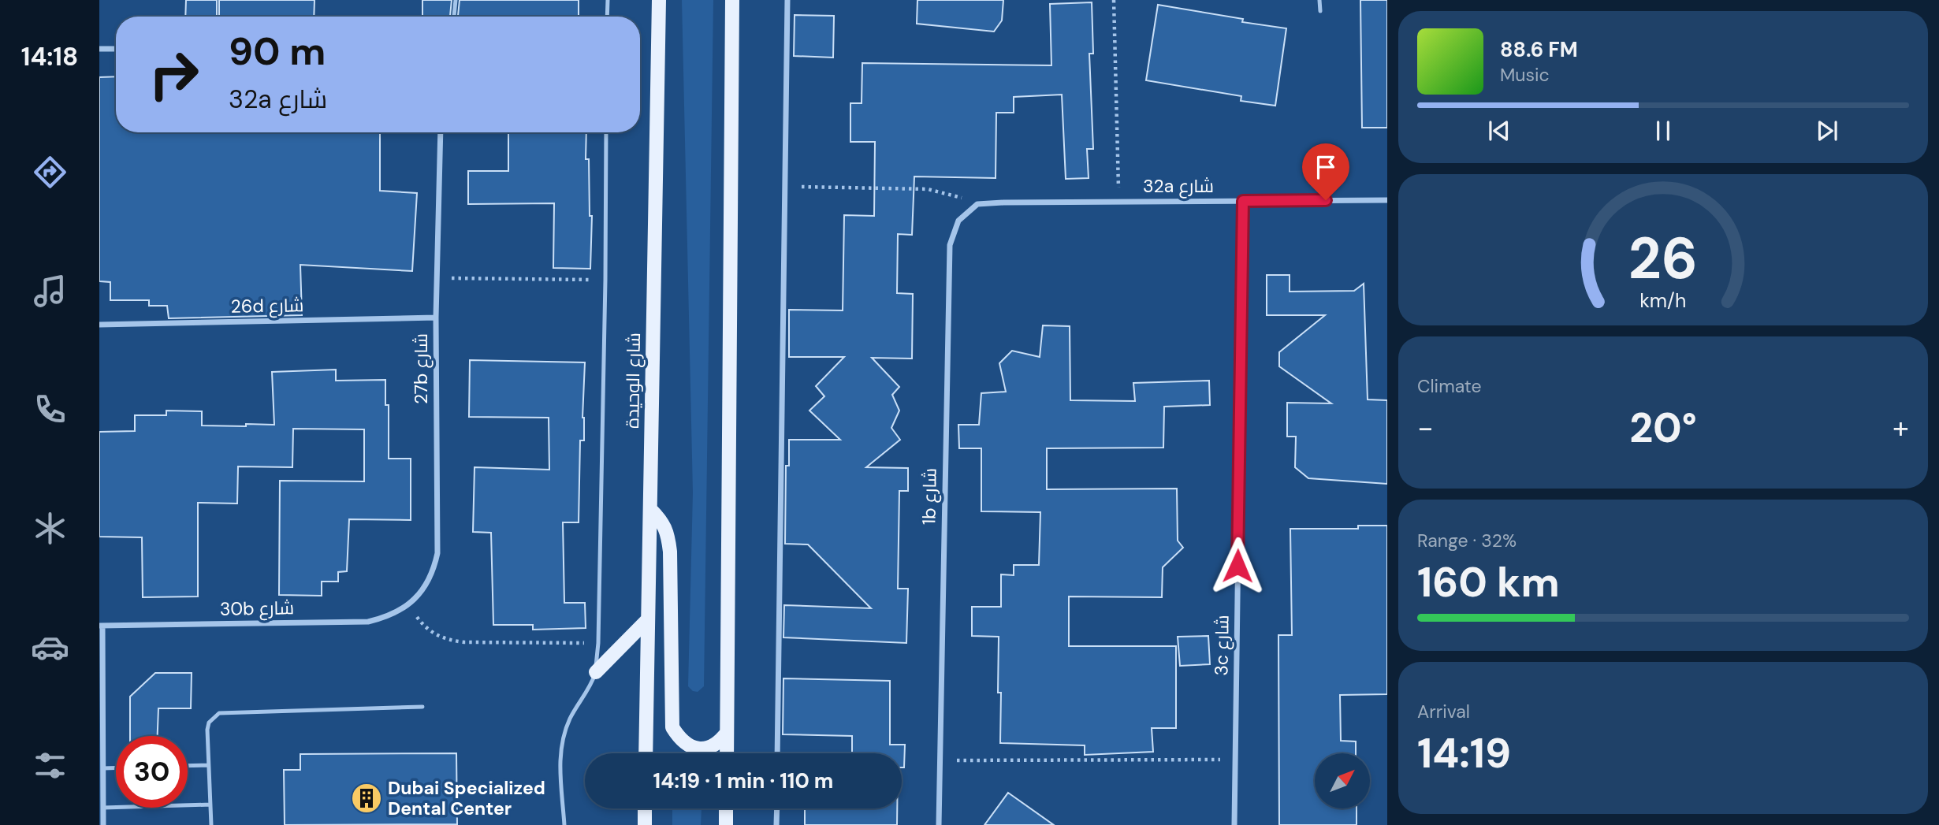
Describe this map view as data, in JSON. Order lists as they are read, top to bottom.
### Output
{
  "streets": {
    "main road": ["شارع الوحيدة"],
    "street": [
      "32a شارع",
      "26d شارع",
      "27b شارع",
      "1b شارع",
      "30b شارع",
      "3c شارع"
    ]
  },
  "crossings": [
    ["32a شارع", "1b شارع"],
    ["32a شارع", "3c شارع"],
    ["26d شارع", "27b شارع"],
    ["27b شارع", "30b شارع"]
  ],
  "places": {
    "building": ["Dubai Specialized Dental Center"]
  },
  "north": "top right",
  "page": {
    "tabs": "14:18",
    "turn": ["90 m", "32a شارع"],
    "song": ["88.6 FM", "Music"],
    "tile": [
      "Climate",
      ["Range · 32%", "160 km"],
      ["Arrival", "14:19"]
    ],
    "heat": ["−", "20°", "+"],
    "limit": "30",
    "trip": "14:19 · 1 min · 110 m",
    "gauge": ["26", "km/h"]
  }
}
